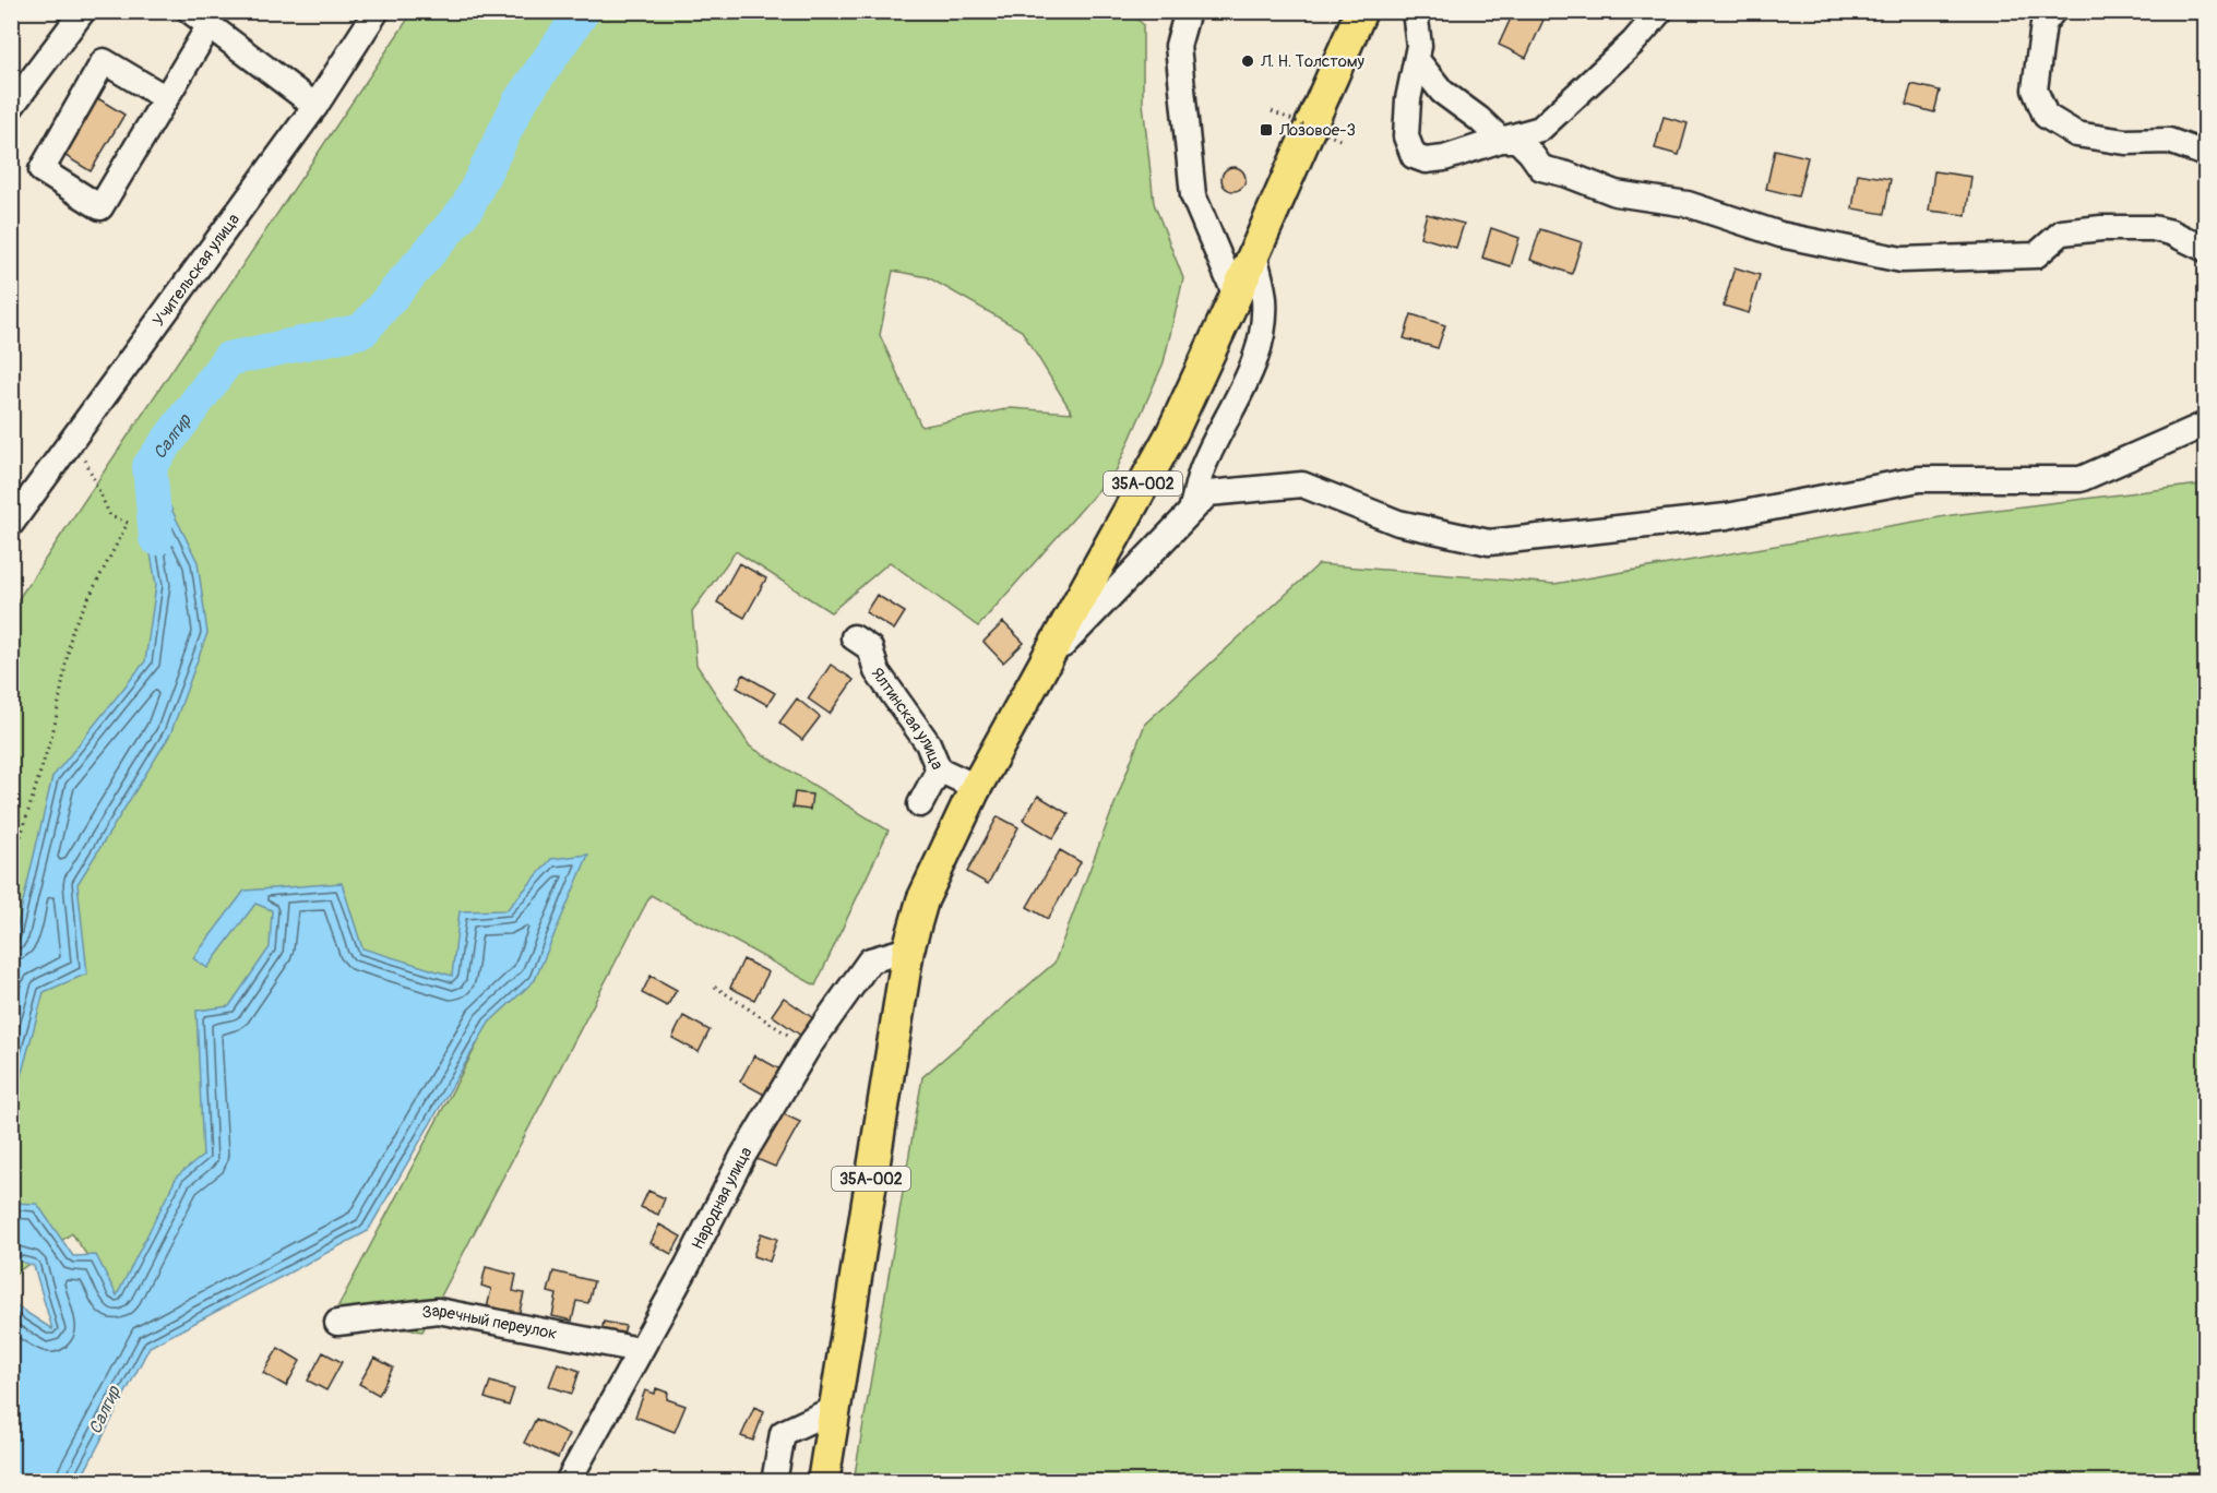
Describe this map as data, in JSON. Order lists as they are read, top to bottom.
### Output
{
  "streets": {
    "main road": ["35А-002"],
    "street": [
      "Учительская улица",
      "Ялтинская улица",
      "Народная улица",
      "Заречный переулок"
    ]
  },
  "crossings": [
    ["35А-002", "Ялтинская улица"],
    ["35А-002", "Народная улица"],
    ["Народная улица", "Заречный переулок"]
  ],
  "water": ["Салгир"],
  "places": {
    "other": ["Л. Н. Толстому"],
    "transit": ["Лозовое-3"]
  }
}
